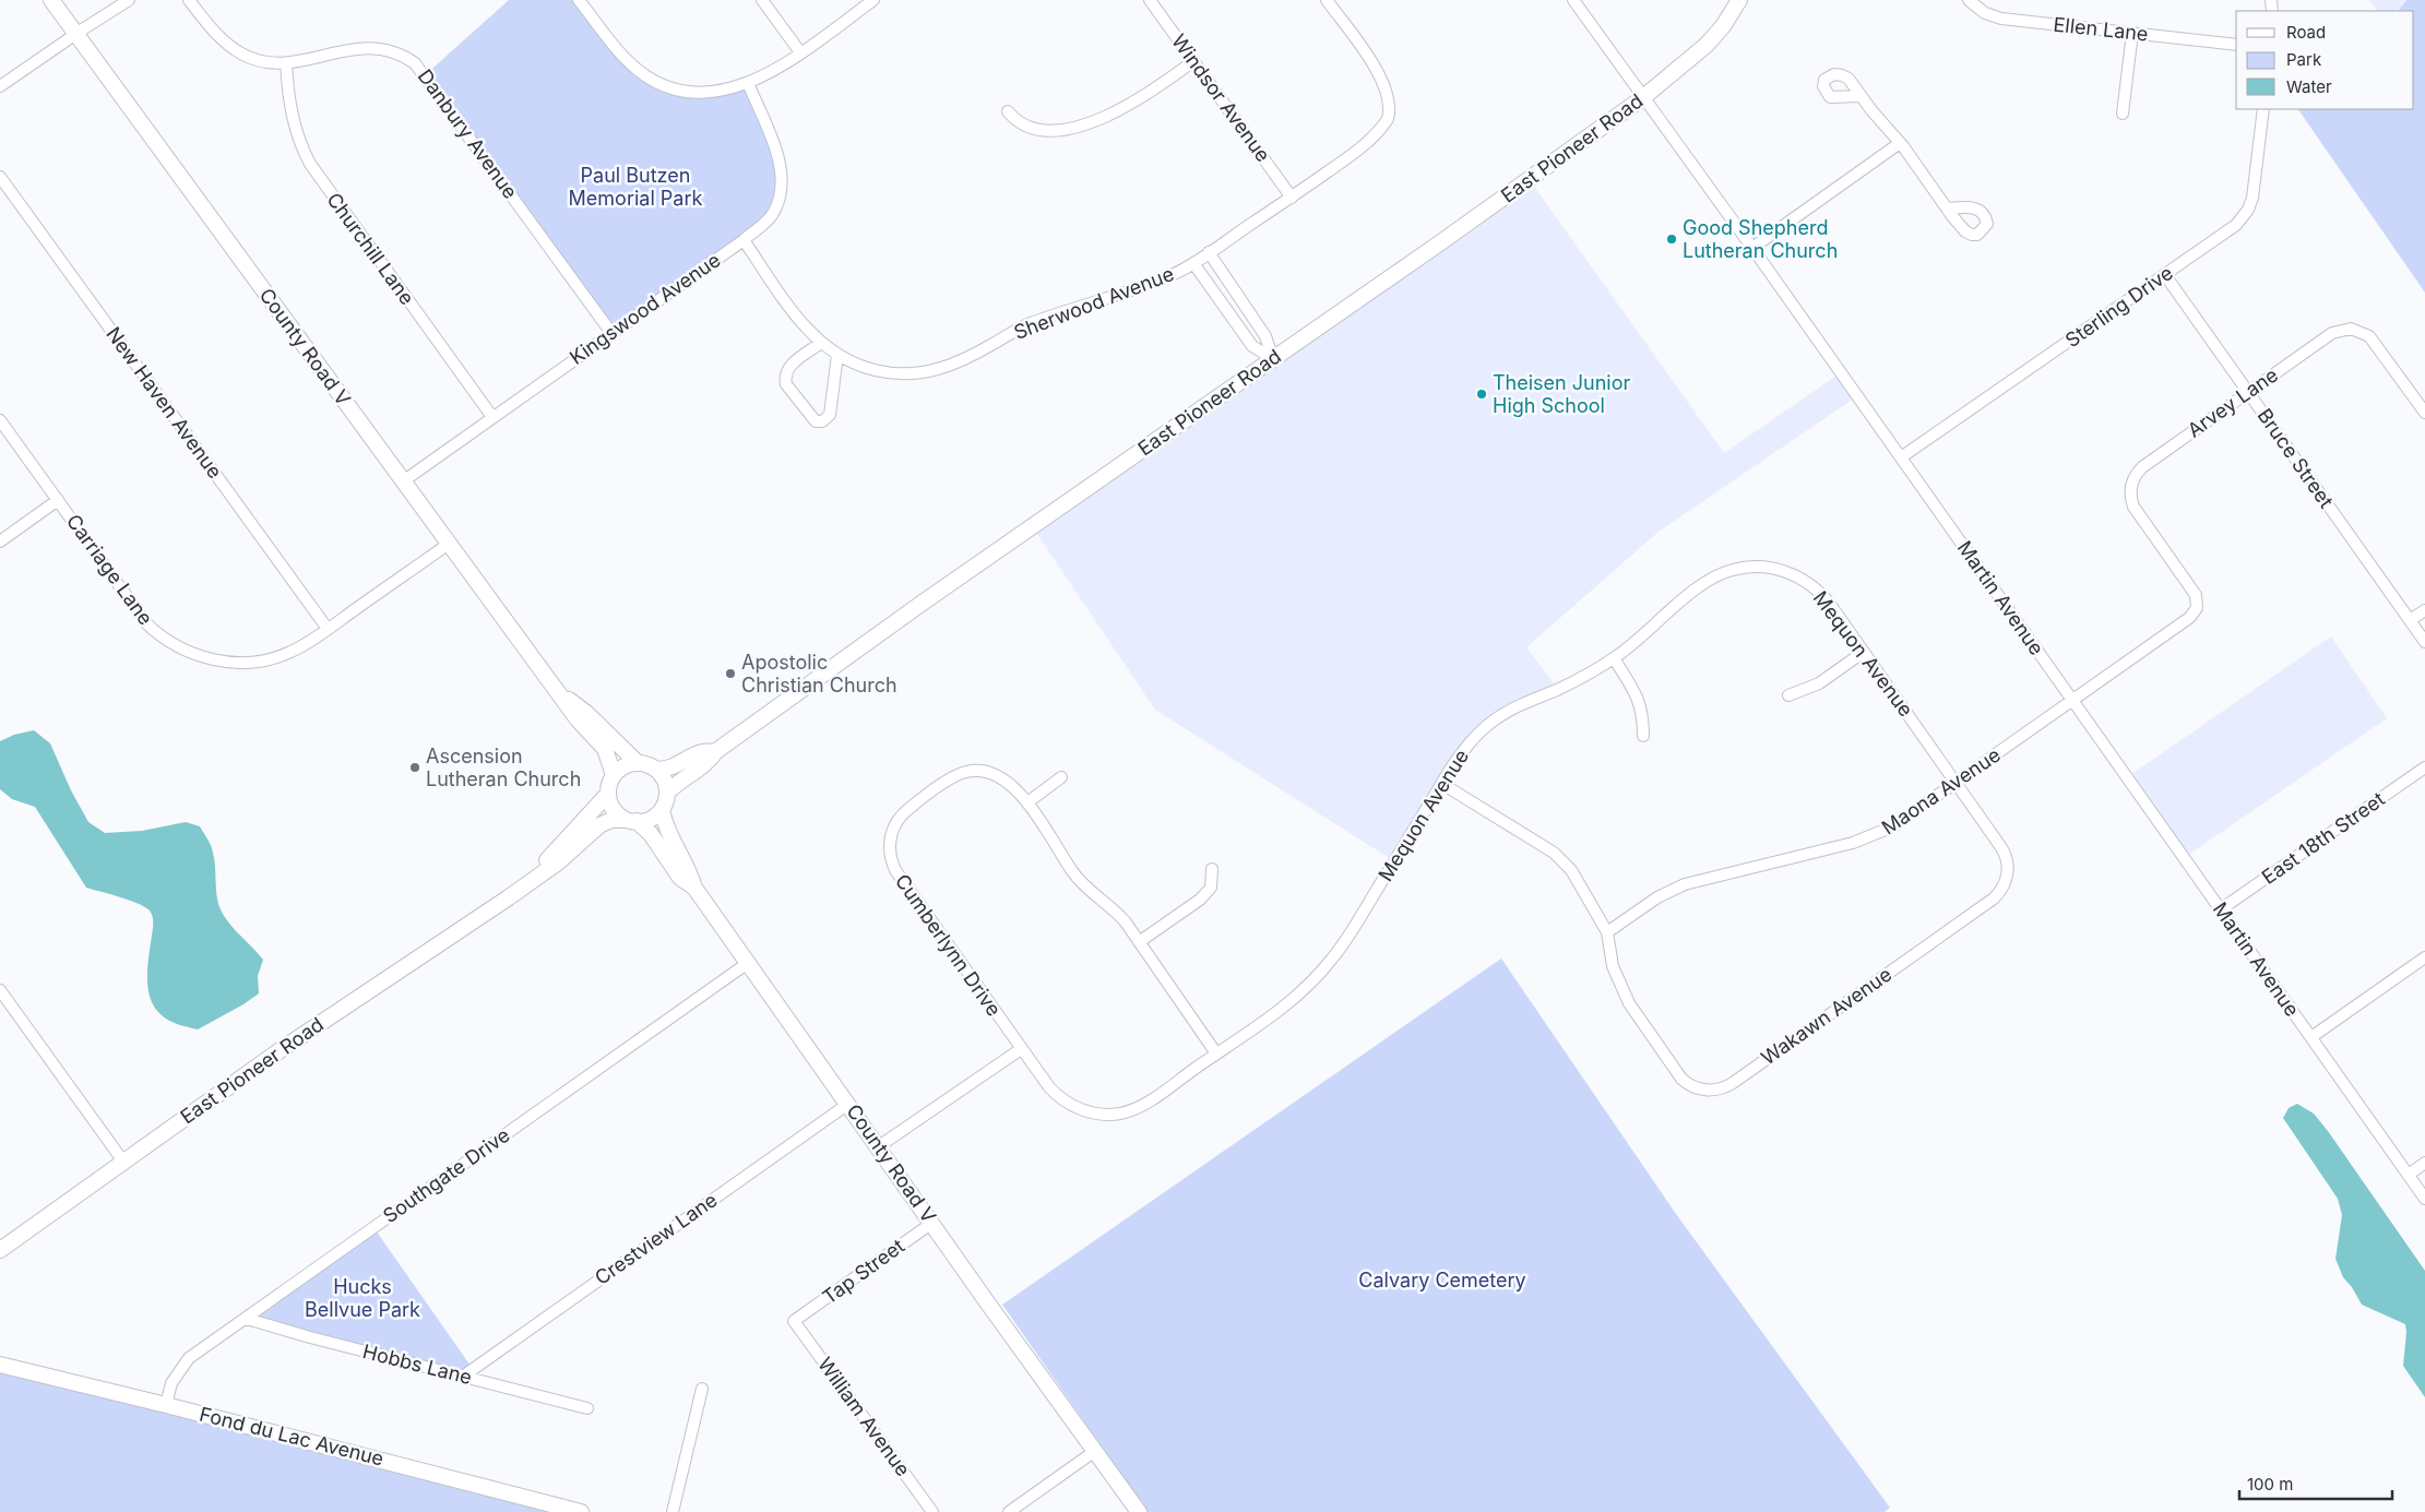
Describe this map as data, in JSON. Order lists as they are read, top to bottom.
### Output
{
  "streets": {
    "main road": ["East Pioneer Road", "County Road V", "Fond du Lac Avenue"],
    "street": [
      "Ellen Lane",
      "Windsor Avenue",
      "Danbury Avenue",
      "Churchill Lane",
      "Sherwood Avenue",
      "Sterling Drive",
      "Kingswood Avenue",
      "New Haven Avenue",
      "Arvey Lane",
      "Bruce Street",
      "Carriage Lane",
      "Martin Avenue",
      "Mequon Avenue",
      "Maona Avenue",
      "East 18th Street",
      "Cumberlynn Drive",
      "Wakawn Avenue",
      "Southgate Drive",
      "Crestview Lane",
      "Tap Street",
      "Hobbs Lane",
      "William Avenue"
    ]
  },
  "crossings": [
    ["Windsor Avenue", "Sherwood Avenue"],
    ["Danbury Avenue", "Churchill Lane"],
    ["Danbury Avenue", "Kingswood Avenue"],
    ["East Pioneer Road", "County Road V"],
    ["East Pioneer Road", "Martin Avenue"],
    ["Churchill Lane", "Kingswood Avenue"],
    ["Sherwood Avenue", "Kingswood Avenue"],
    ["Sterling Drive", "Bruce Street"],
    ["Sterling Drive", "Martin Avenue"],
    ["Kingswood Avenue", "County Road V"],
    ["County Road V", "Carriage Lane"],
    ["County Road V", "Southgate Drive"],
    ["County Road V", "Crestview Lane"],
    ["County Road V", "Tap Street"],
    ["New Haven Avenue", "Carriage Lane"],
    ["Arvey Lane", "Bruce Street"],
    ["Arvey Lane", "Maona Avenue"],
    ["Martin Avenue", "Maona Avenue"],
    ["Martin Avenue", "East 18th Street"],
    ["Mequon Avenue", "Maona Avenue"],
    ["Mequon Avenue", "Cumberlynn Drive"],
    ["Mequon Avenue", "Wakawn Avenue"],
    ["Maona Avenue", "Wakawn Avenue"],
    ["Southgate Drive", "Hobbs Lane"],
    ["Southgate Drive", "Fond du Lac Avenue"],
    ["Crestview Lane", "Hobbs Lane"],
    ["Tap Street", "William Avenue"]
  ],
  "parks": ["Paul Butzen Memorial Park", "Calvary Cemetery", "Hucks Bellvue Park"],
  "places": [
    "Good Shepherd Lutheran Church",
    "Theisen Junior High School",
    "Apostolic Christian Church",
    "Ascension Lutheran Church"
  ],
  "legend": ["Road", "Park", "Water"],
  "scale_bar": "100 m"
}
